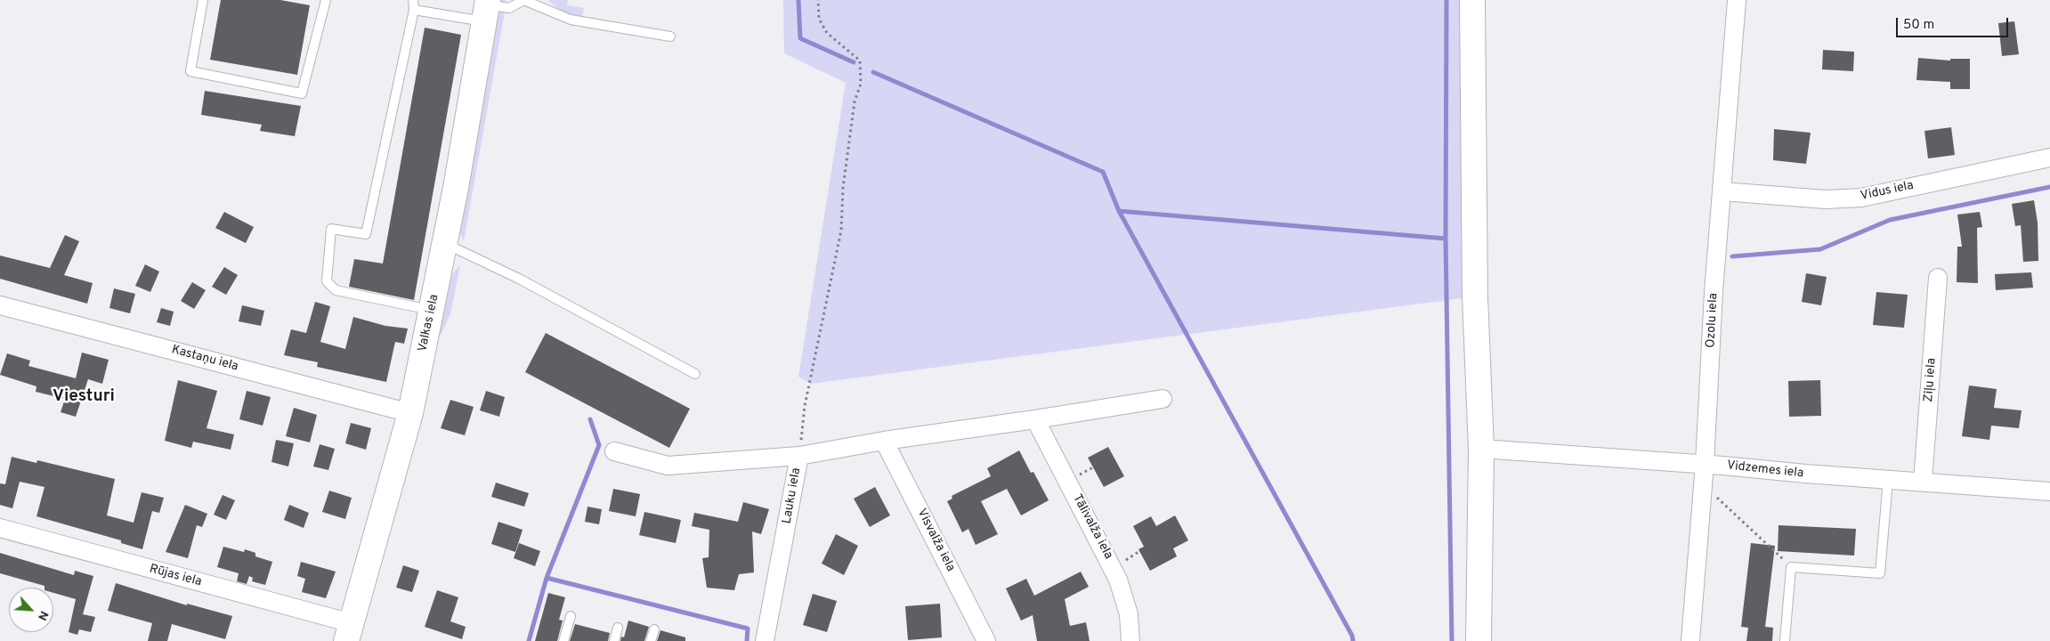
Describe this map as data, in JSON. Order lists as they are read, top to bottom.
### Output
{
  "streets": {
    "main road": ["Valkas iela"],
    "street": [
      "Vidus iela",
      "Ozolu iela",
      "Kastaņu iela",
      "Zīļu iela",
      "Vidzemes iela",
      "Lauku iela",
      "Tālivalža iela",
      "Visvalža iela",
      "Rūjas iela"
    ]
  },
  "crossings": [
    ["Vidus iela", "Ozolu iela"],
    ["Ozolu iela", "Vidzemes iela"],
    ["Valkas iela", "Kastaņu iela"],
    ["Valkas iela", "Rūjas iela"],
    ["Zīļu iela", "Vidzemes iela"]
  ],
  "districts": ["Viesturi"],
  "scale_bar": "50 m",
  "north": "bottom right"
}
